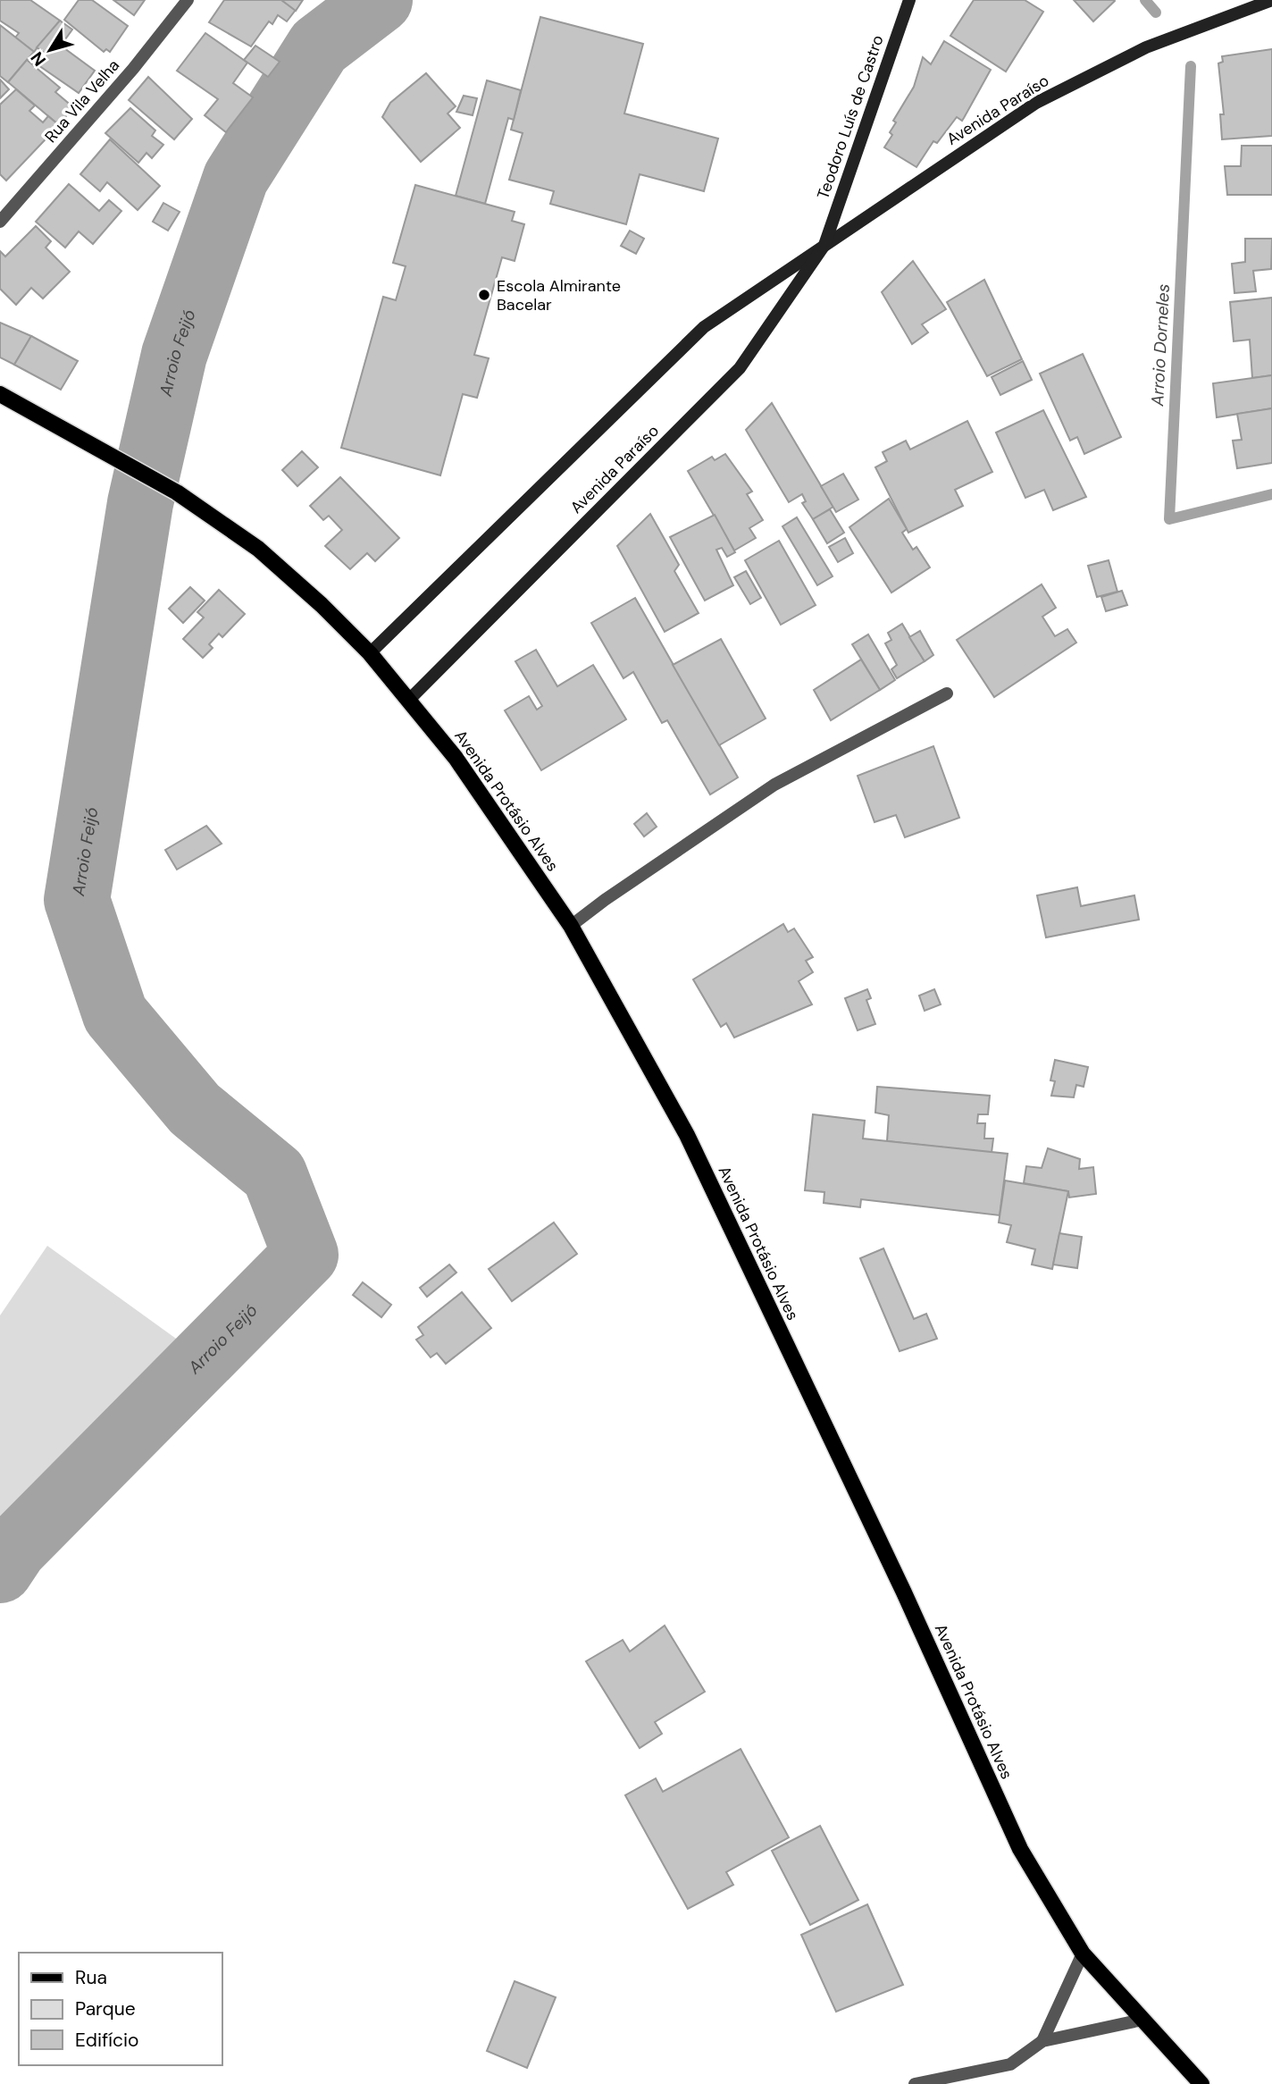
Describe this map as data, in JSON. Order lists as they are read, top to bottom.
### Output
{
  "streets": {
    "main road": ["Avenida Paraíso", "Teodoro Luís de Castro", "Avenida Protásio Alves"],
    "street": ["Rua Vila Velha"]
  },
  "crossings": [
    ["Avenida Paraíso", "Teodoro Luís de Castro"],
    ["Avenida Paraíso", "Avenida Protásio Alves"]
  ],
  "water": ["Arroio Dorneles", "Arroio Feijó"],
  "places": ["Escola Almirante Bacelar"],
  "legend": ["Rua", "Parque", "Edifício"],
  "north": "bottom left"
}
